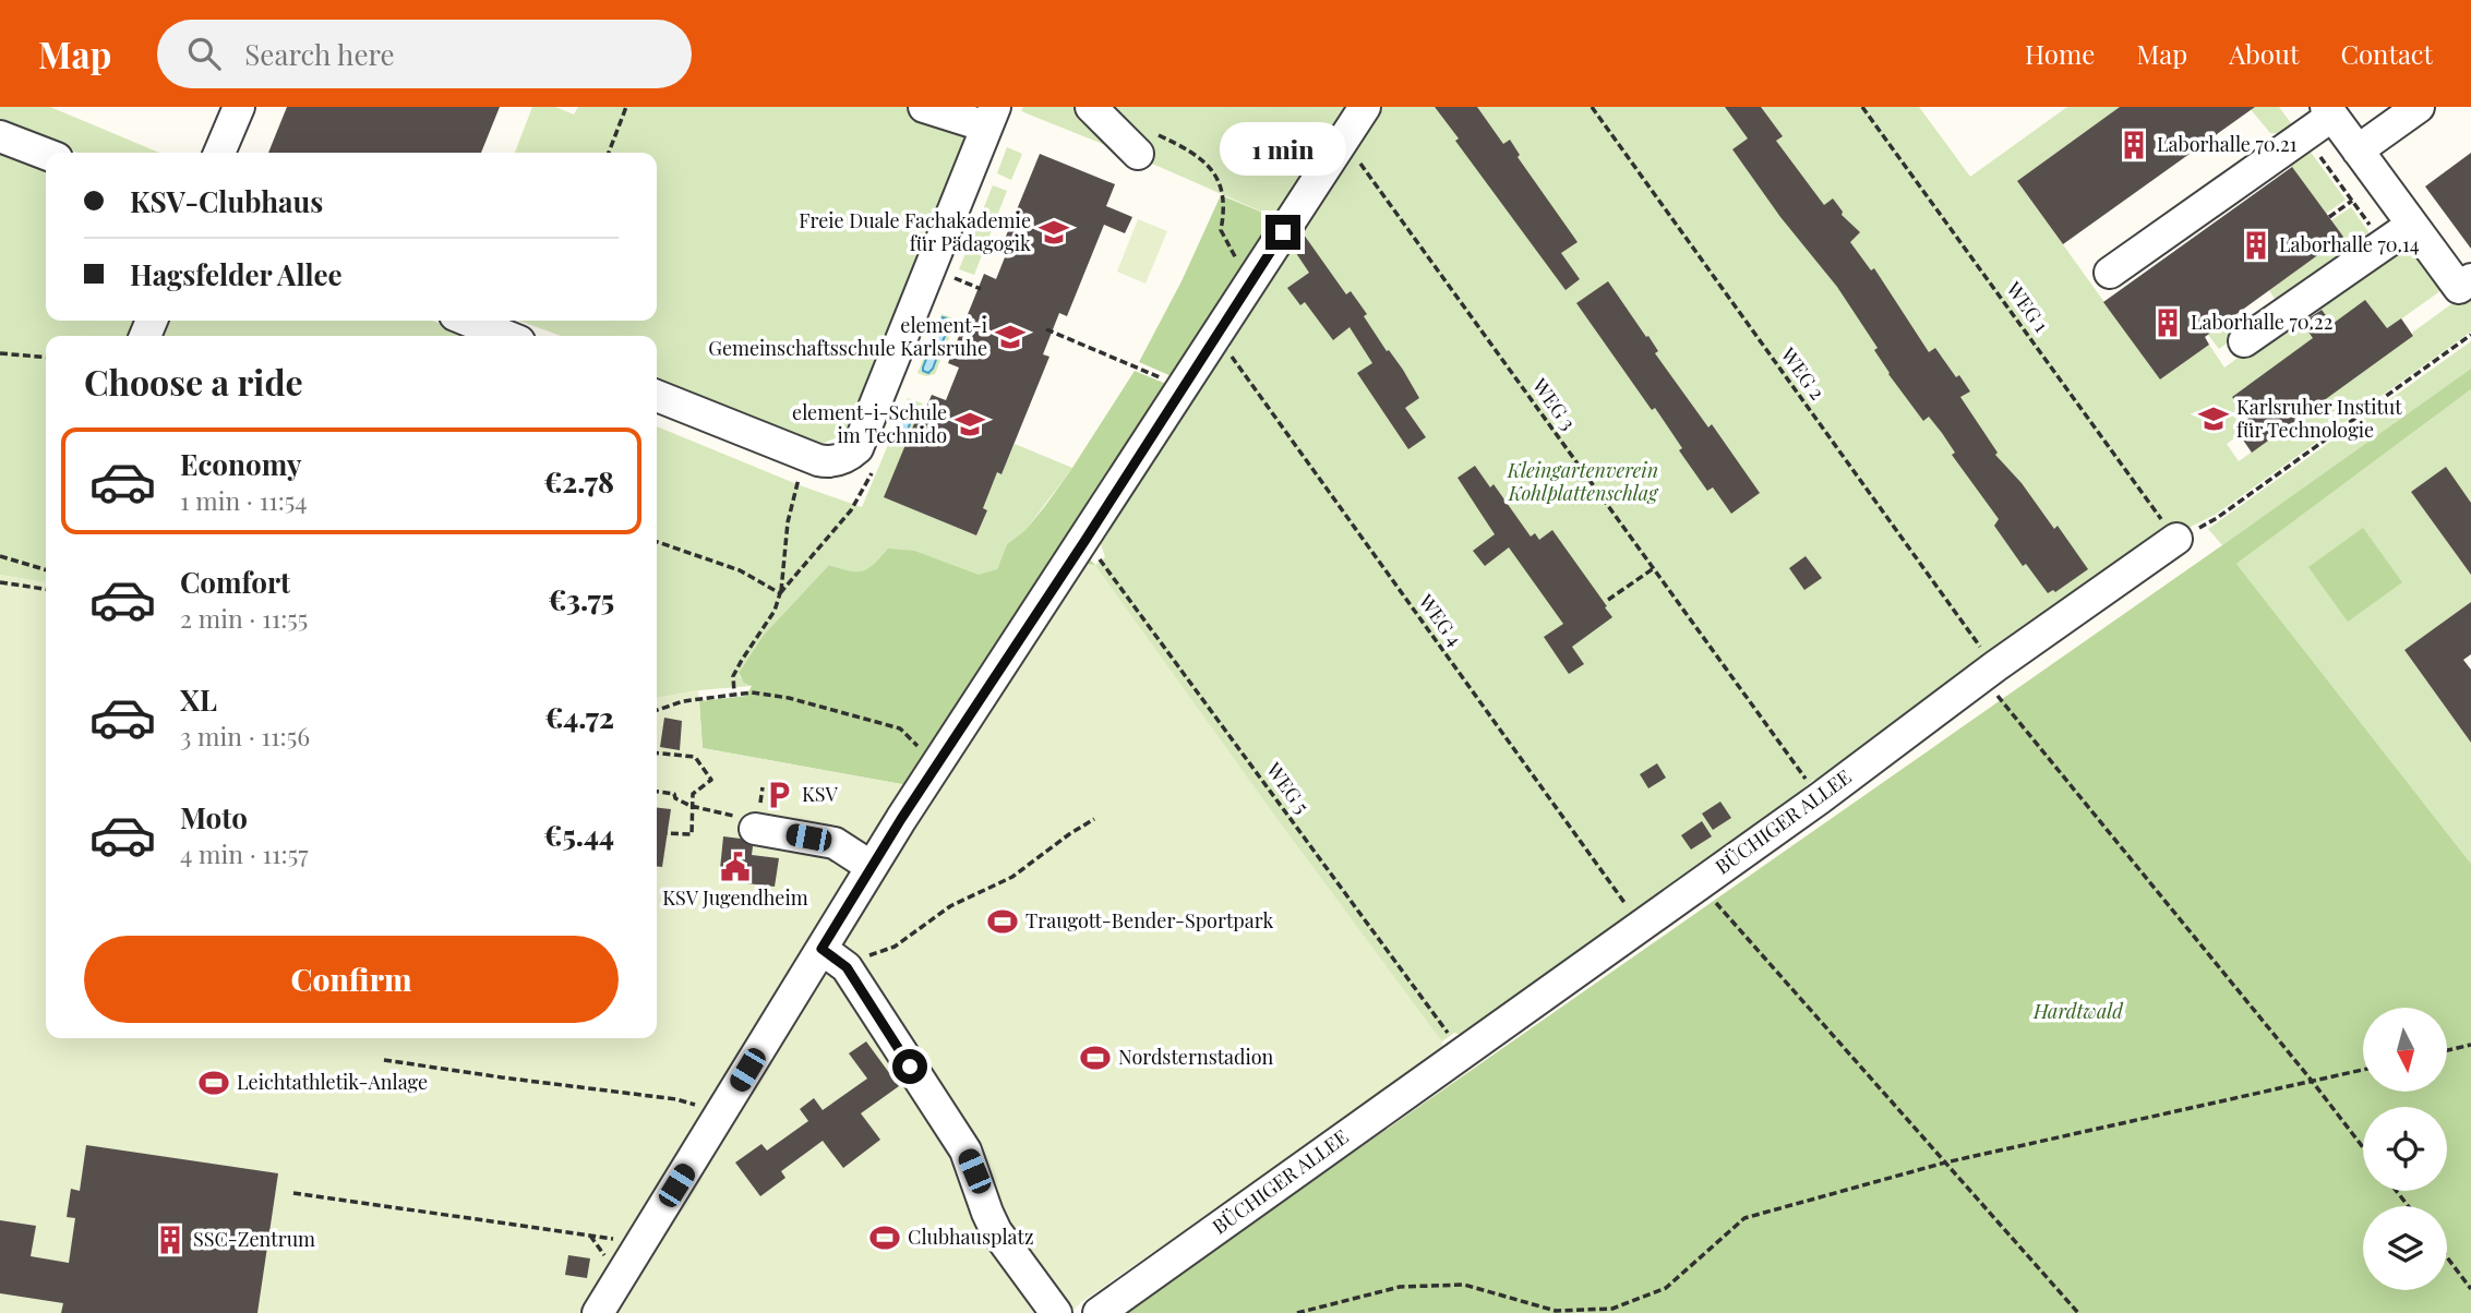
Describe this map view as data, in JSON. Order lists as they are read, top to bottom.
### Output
{
  "streets": {
    "street": ["BÜCHIGER ALLEE"],
    "path": [
      "WEG 1",
      "WEG 2",
      "WEG 3",
      "WEG 4",
      "WEG 5"
    ]
  },
  "crossings": [
    ["WEG 1", "BÜCHIGER ALLEE"],
    ["WEG 2", "BÜCHIGER ALLEE"],
    ["WEG 4", "BÜCHIGER ALLEE"]
  ],
  "parks": ["Kleingartenverein Kohlplattenschlag", "Hardtwald"],
  "places": {
    "building": [
      "Laborhalle 70.21",
      "Laborhalle 70.14",
      "Laborhalle 70.22",
      "SSC-Zentrum"
    ],
    "school or university": [
      "Freie Duale Fachakademie für Pädagogik",
      "element-i Gemeinschaftsschule Karlsruhe",
      "Karlsruher Institut für Technologie",
      "element-i-Schule im Technido"
    ],
    "parking": ["KSV"],
    "public building": ["KSV Jugendheim"],
    "sports": [
      "Traugott-Bender-Sportpark",
      "Nordsternstadion",
      "Leichtathletik-Anlage",
      "Clubhausplatz"
    ]
  },
  "north": "bottom",
  "page": {
    "header": "Map",
    "search": "Search here",
    "nav": [
      "Home",
      "Map",
      "About",
      "Contact"
    ],
    "bubble": "1 min",
    "banner": ["KSV-Clubhaus", "Hagsfelder Allee"],
    "heading": "Choose a ride",
    "list": [
      {
        "name": "Economy",
        "note": "1 min · 11:54",
        "value": "€2.78"
      },
      {
        "name": "Comfort",
        "note": "2 min · 11:55",
        "value": "€3.75"
      },
      {
        "name": "XL",
        "note": "3 min · 11:56",
        "value": "€4.72"
      },
      {
        "name": "Moto",
        "note": "4 min · 11:57",
        "value": "€5.44"
      }
    ],
    "buttons": "Confirm"
  }
}
